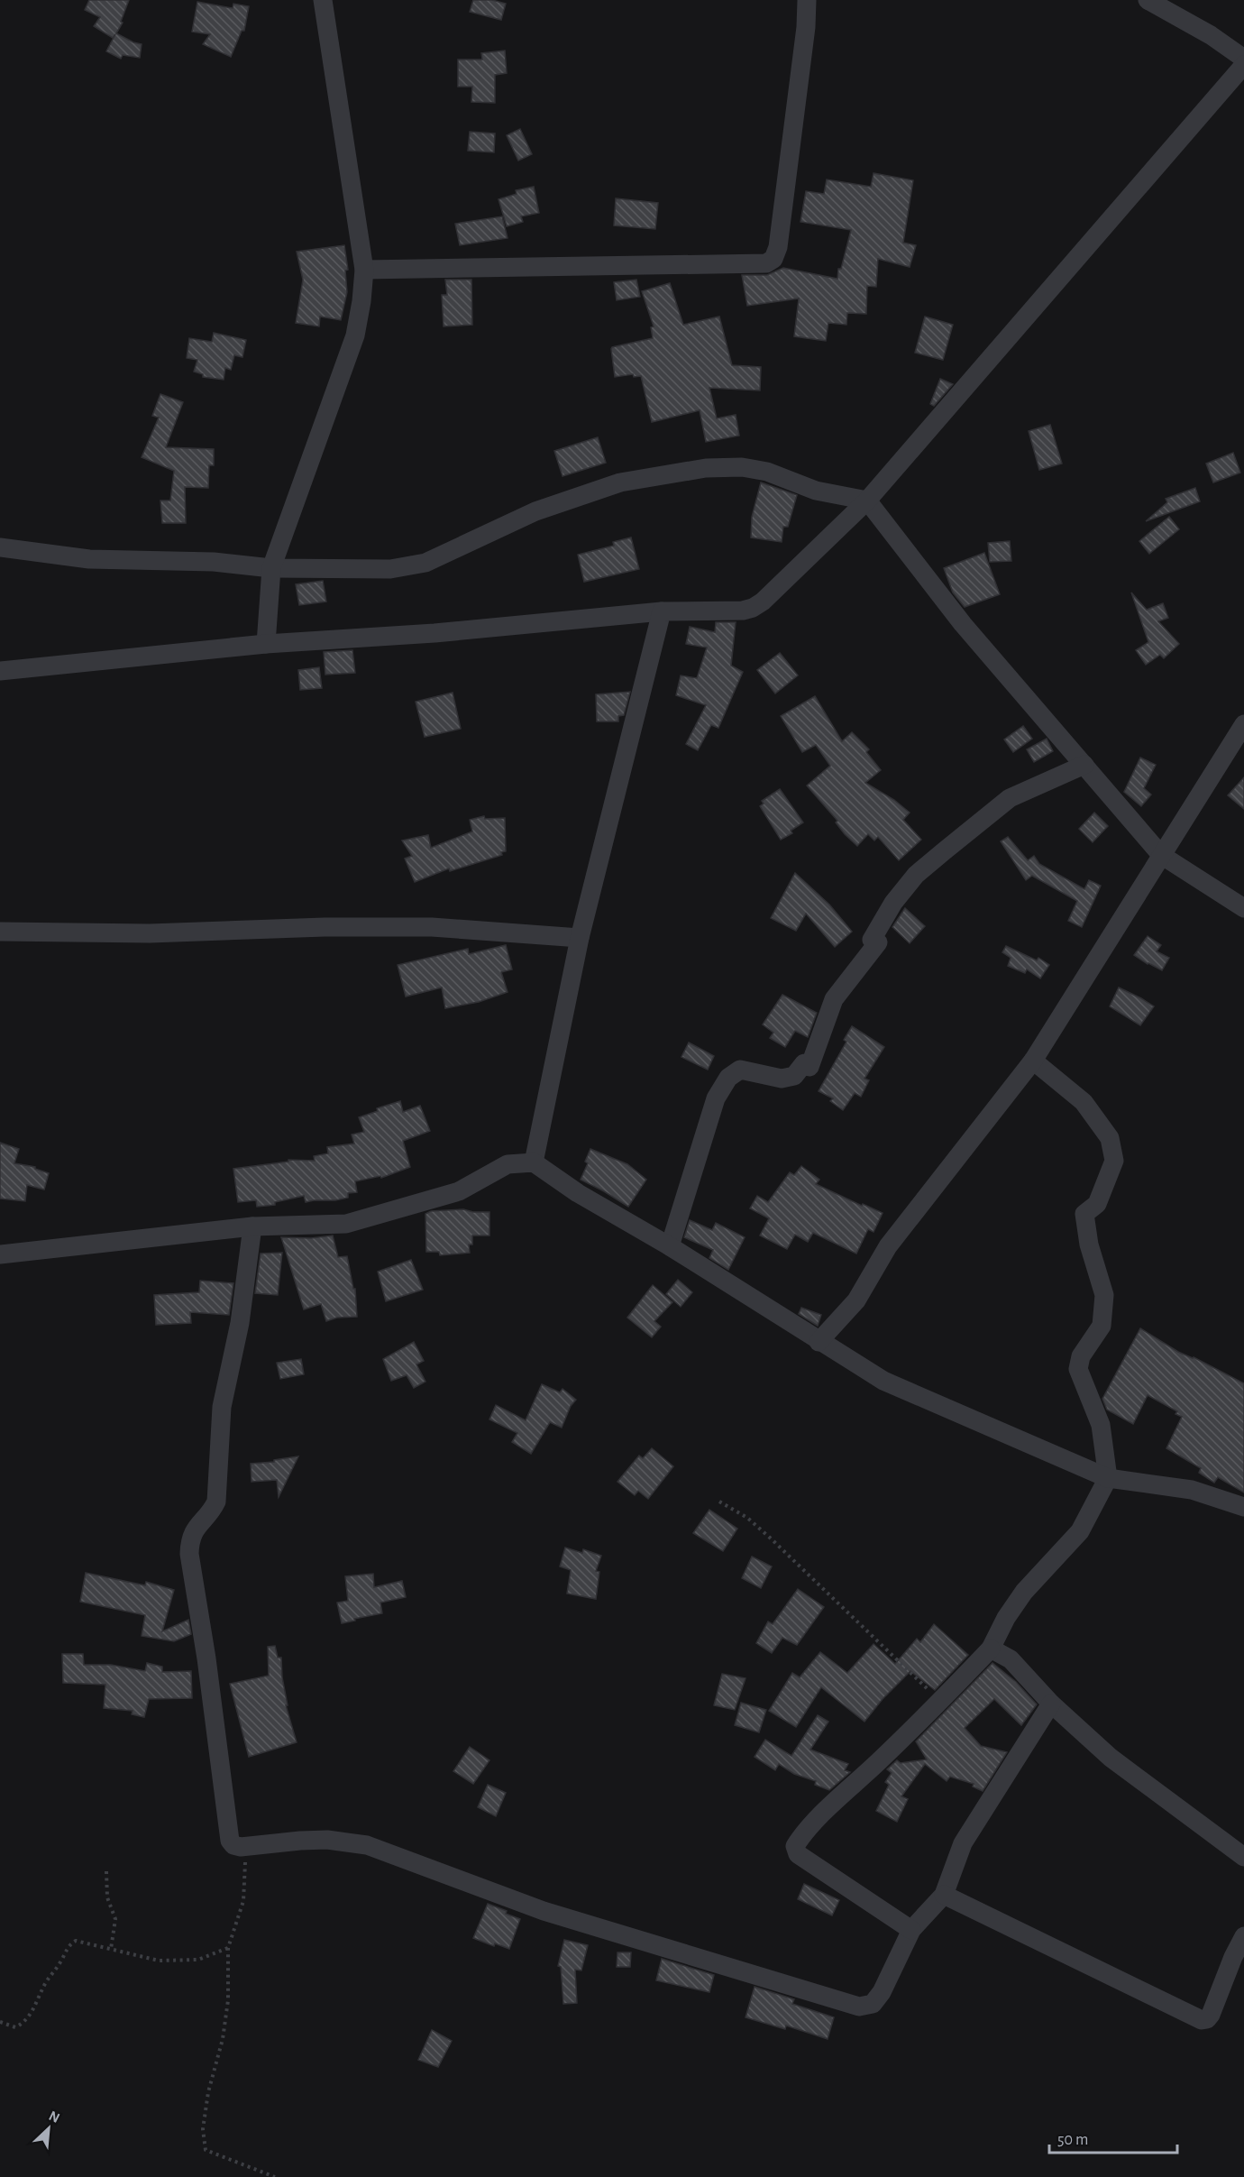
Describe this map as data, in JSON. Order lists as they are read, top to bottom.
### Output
{
  "scale_bar": "50 m",
  "north": "top right"
}
